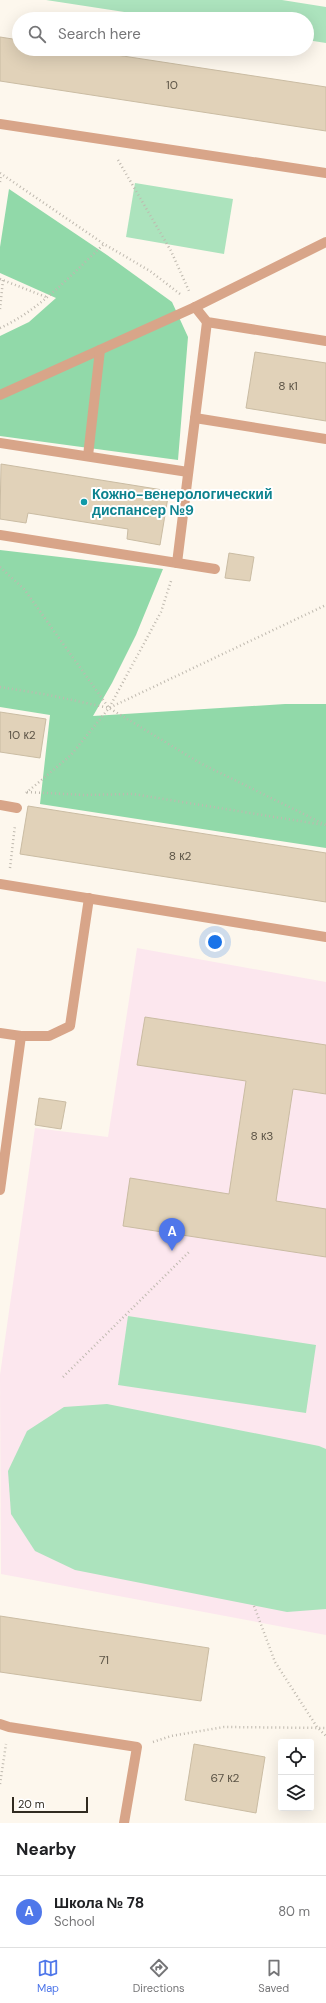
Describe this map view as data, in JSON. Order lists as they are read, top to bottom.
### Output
{
  "places": ["Кожно-венерологический диспансер №9"],
  "house_numbers": [
    "10",
    "8 к1",
    "10 к2",
    "8 к2",
    "8 к3",
    "71",
    "67 к2"
  ],
  "scale_bar": "20 m",
  "page": {
    "search": "Search here",
    "pins": "A",
    "scale": "20 m",
    "heading": "Nearby",
    "list": [
      {
        "mark": "A",
        "name": "Школа № 78",
        "note": "School",
        "value": "80 m"
      }
    ],
    "nav": ["Map", "Directions", "Saved"]
  }
}
